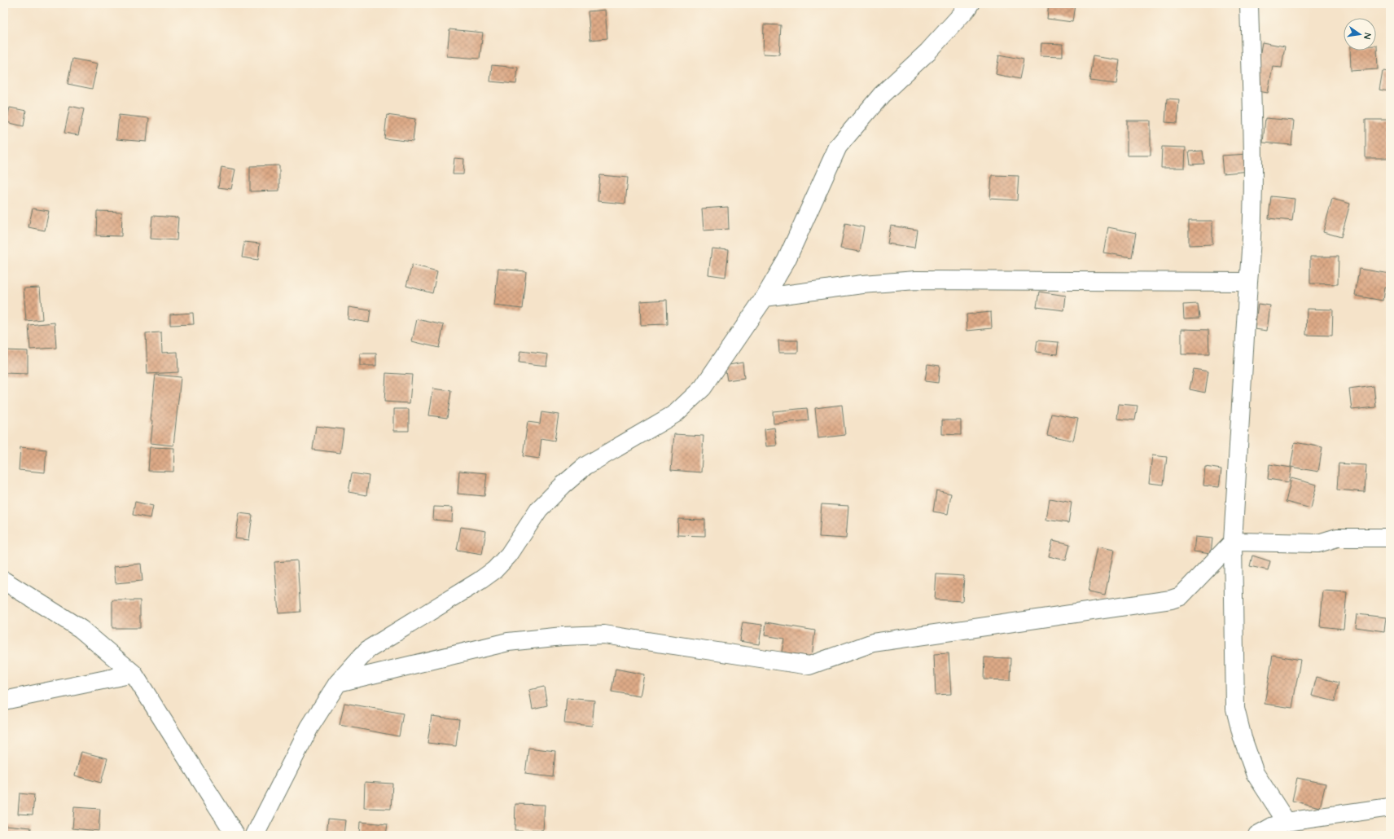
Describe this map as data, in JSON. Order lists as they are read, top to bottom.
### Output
{
  "north": "right"
}
